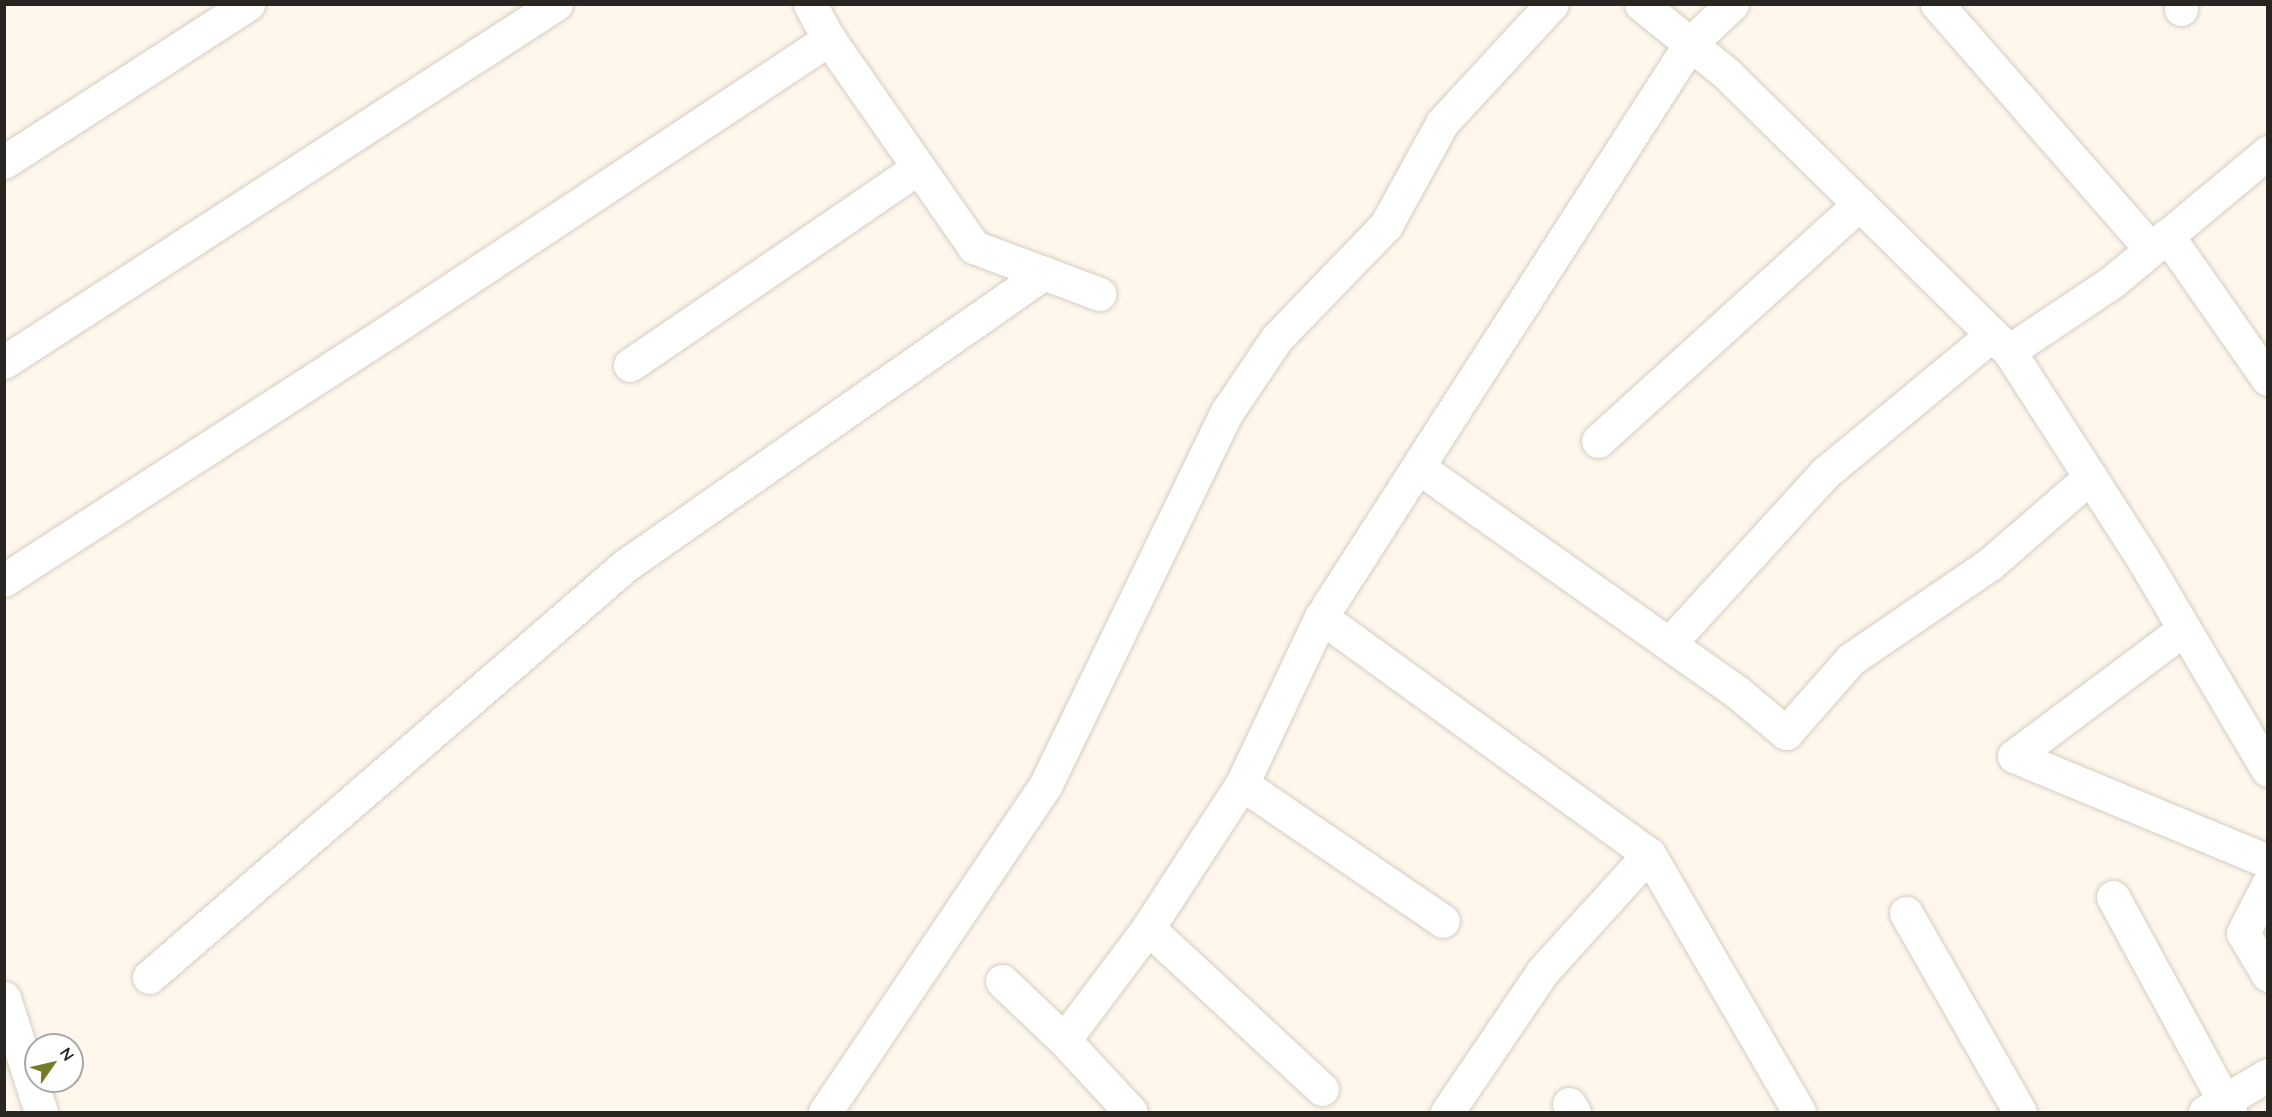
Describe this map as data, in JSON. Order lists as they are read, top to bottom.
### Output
{
  "north": "top right"
}
